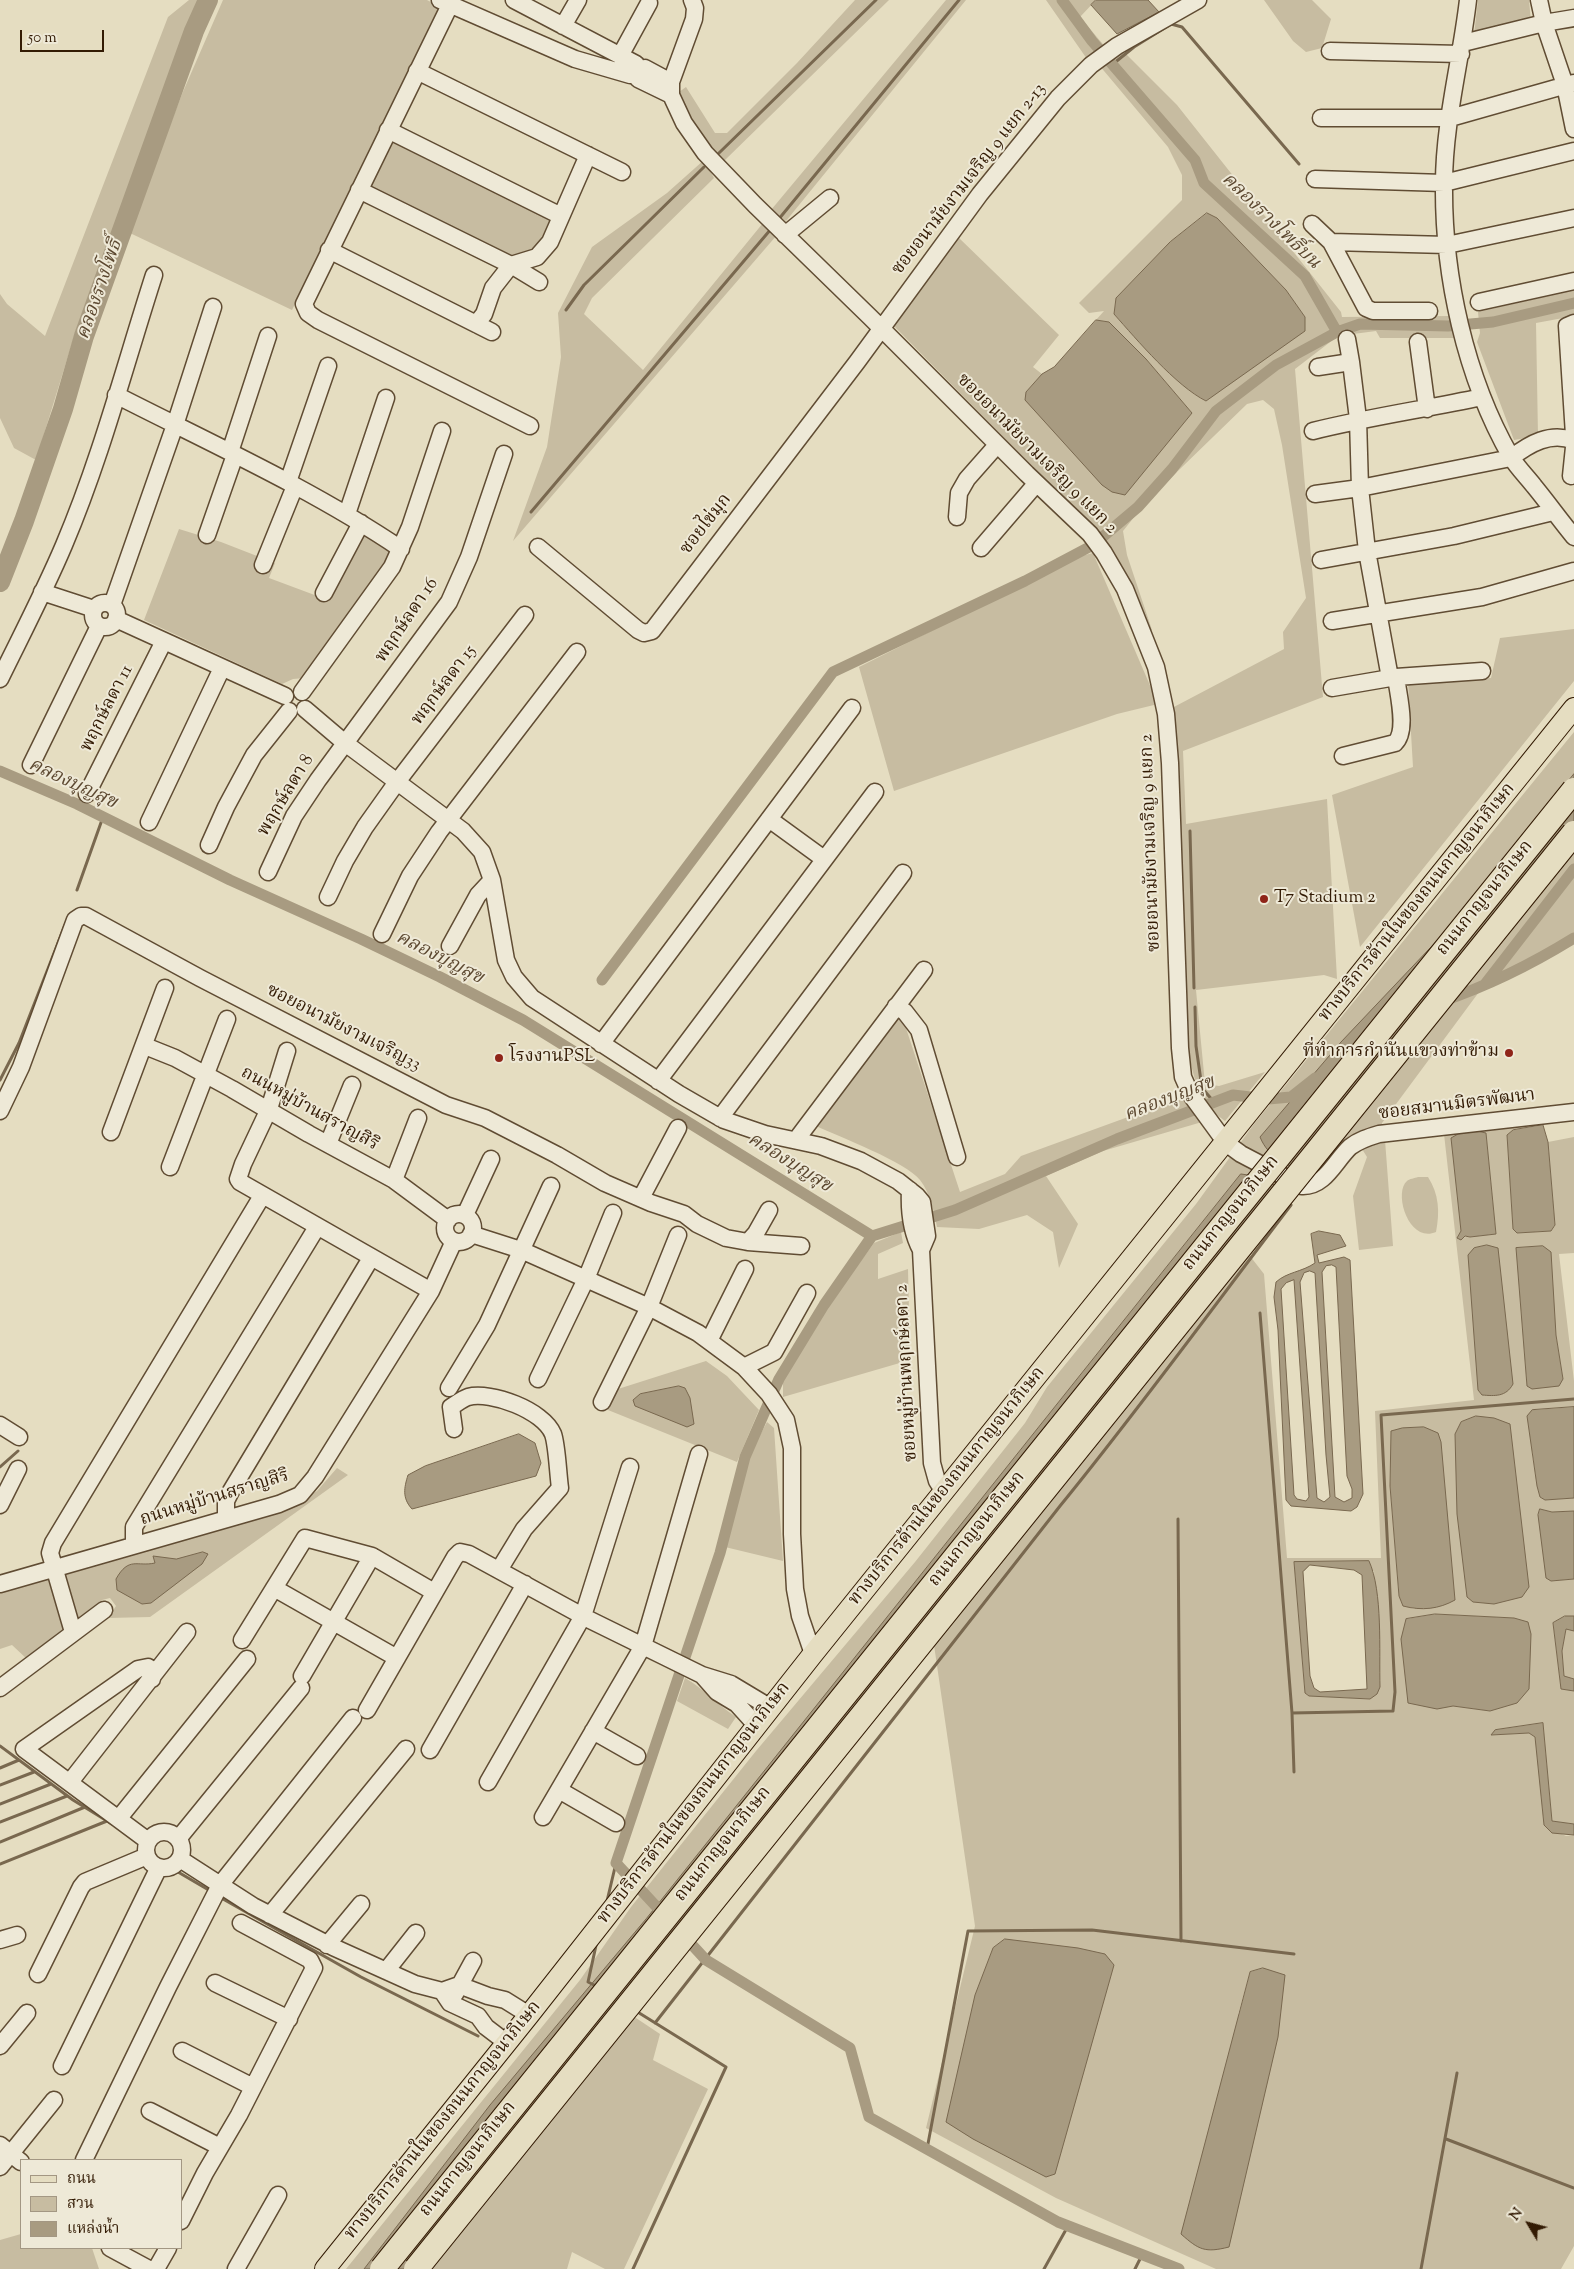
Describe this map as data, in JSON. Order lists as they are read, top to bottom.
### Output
{
  "streets": {
    "highway": ["ถนนกาญจนาภิเษก"],
    "main road": ["ทางบริการด้านในของถนนกาญจนาภิเษก"],
    "street": [
      "ซอยอนามัยงามเจริญ 9 แยก 2-13",
      "ซอยอนามัยงามเจริญ 9 แยก 2",
      "ซอยไข่มุก",
      "พฤกษ์ลดา 16",
      "พฤกษ์ลดา 15",
      "พฤกษ์ลดา 11",
      "พฤกษ์ลดา 8",
      "ซอยอนามัยงามเจริญ33",
      "ซอยสมานมิตรพัฒนา",
      "ถนนหมู่บ้านสราญสิริ",
      "ซอยหมู่บ้านพฤกษ์ลดา 2"
    ]
  },
  "crossings": [
    ["ซอยอนามัยงามเจริญ 9 แยก 2-13", "ซอยอนามัยงามเจริญ 9 แยก 2"],
    ["ซอยอนามัยงามเจริญ 9 แยก 2-13", "ซอยไข่มุก"],
    ["ซอยอนามัยงามเจริญ 9 แยก 2", "ซอยไข่มุก"],
    ["ซอยอนามัยงามเจริญ 9 แยก 2", "ทางบริการด้านในของถนนกาญจนาภิเษก"],
    ["ซอยอนามัยงามเจริญ 9 แยก 2", "ซอยสมานมิตรพัฒนา"],
    ["พฤกษ์ลดา 16", "พฤกษ์ลดา 8"],
    ["ทางบริการด้านในของถนนกาญจนาภิเษก", "ซอยสมานมิตรพัฒนา"],
    ["ทางบริการด้านในของถนนกาญจนาภิเษก", "ซอยหมู่บ้านพฤกษ์ลดา 2"]
  ],
  "water": ["คลองรางโพธิ์บน", "คลองรางโพธิ์", "คลองบุญสุข"],
  "places": ["T7 Stadium 2", "ที่ทำการกำนันแขวงท่าข้าม", "โรงงานPSL"],
  "legend": ["ถนน", "สวน", "แหล่งน้ำ"],
  "scale_bar": "50 m",
  "north": "top left"
}
